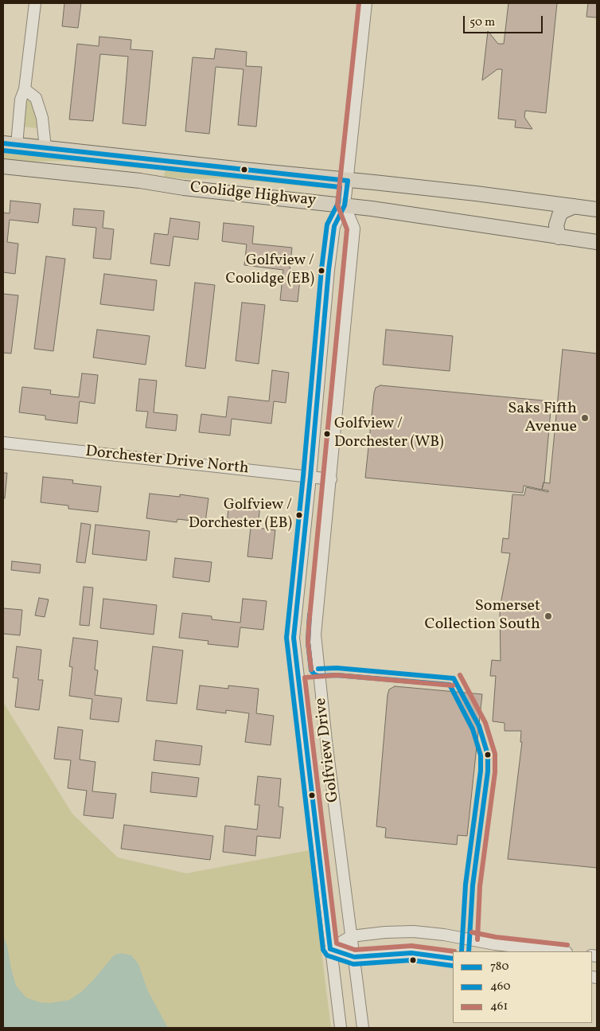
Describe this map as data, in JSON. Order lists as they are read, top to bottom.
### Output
{
  "streets": {
    "main road": ["Coolidge Highway"],
    "street": ["Dorchester Drive North", "Golfview Drive"]
  },
  "crossings": [
    ["Coolidge Highway", "Golfview Drive"],
    ["Dorchester Drive North", "Golfview Drive"]
  ],
  "places": [
    "Golfview / Coolidge (EB)",
    "Saks Fifth Avenue",
    "Golfview / Dorchester (WB)",
    "Golfview / Dorchester (EB)",
    "Somerset Collection South"
  ],
  "lines": ["transit line 461", "transit line 780", "transit line 460"],
  "legend": ["780", "460", "461"],
  "scale_bar": "50 m"
}
